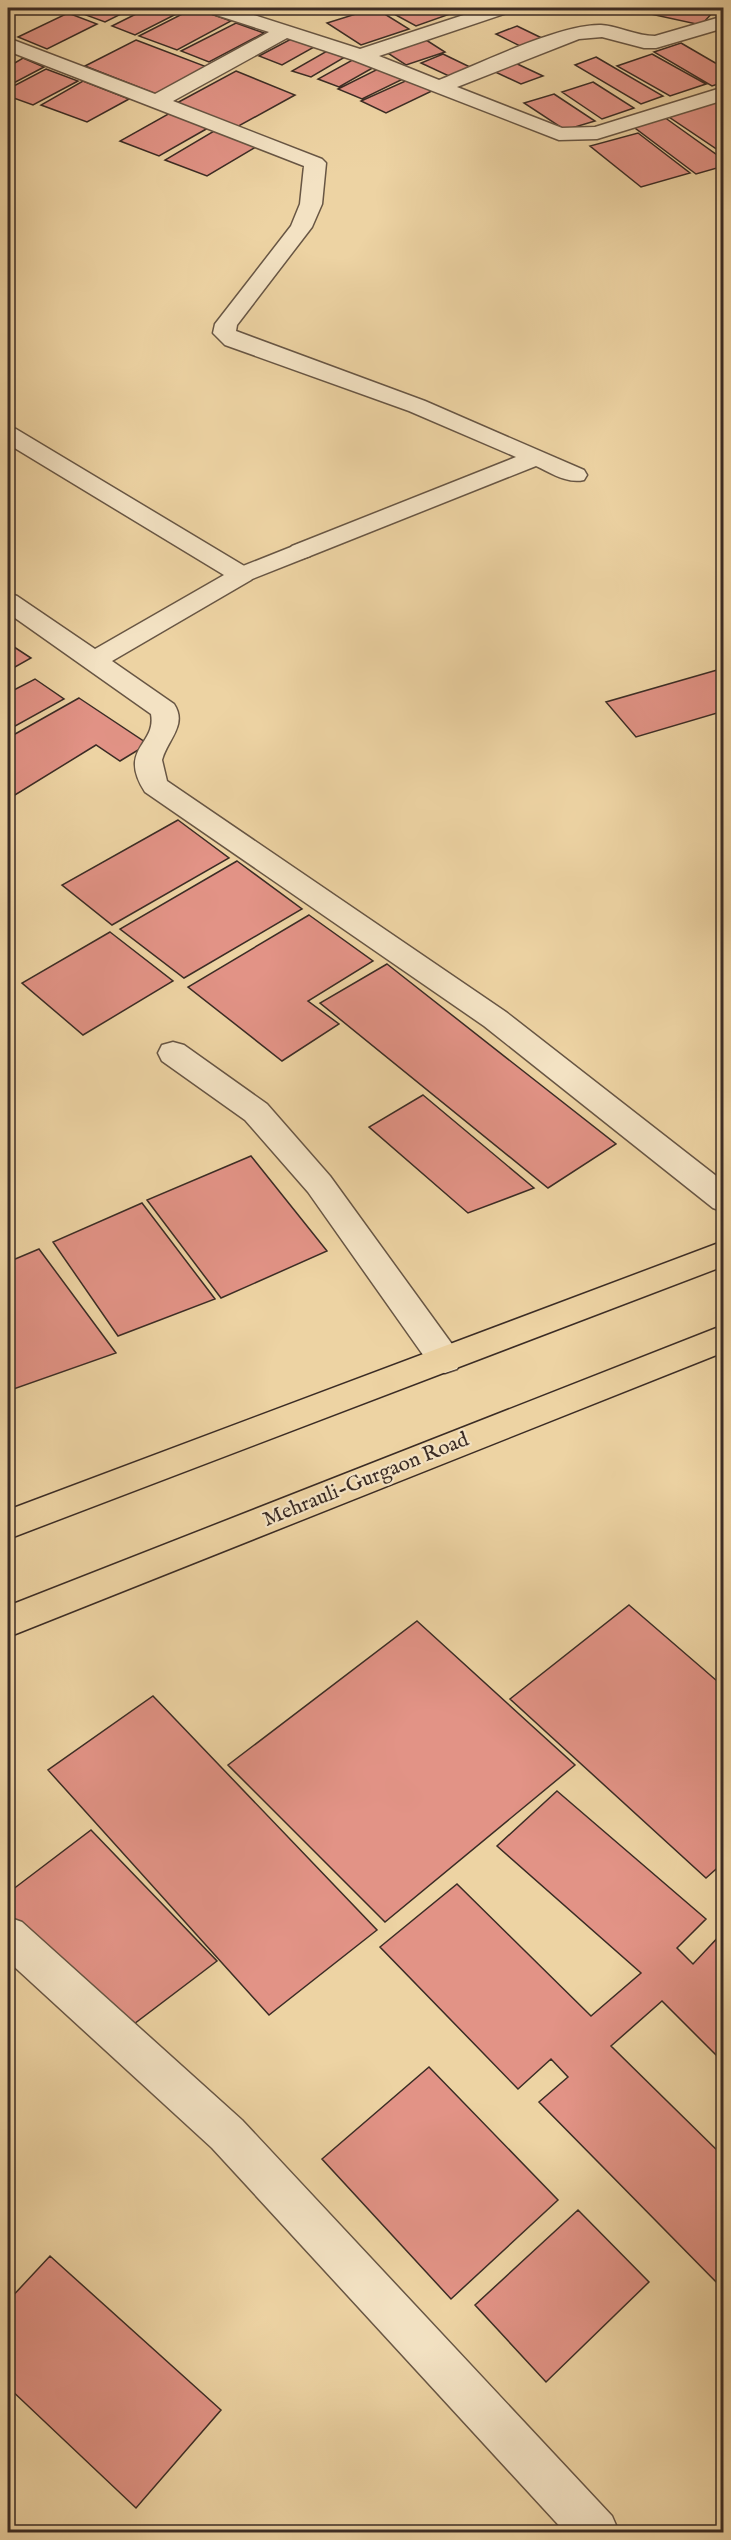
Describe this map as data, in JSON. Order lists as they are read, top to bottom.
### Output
{
  "streets": {
    "main road": ["Mehrauli-Gurgaon Road"]
  }
}
